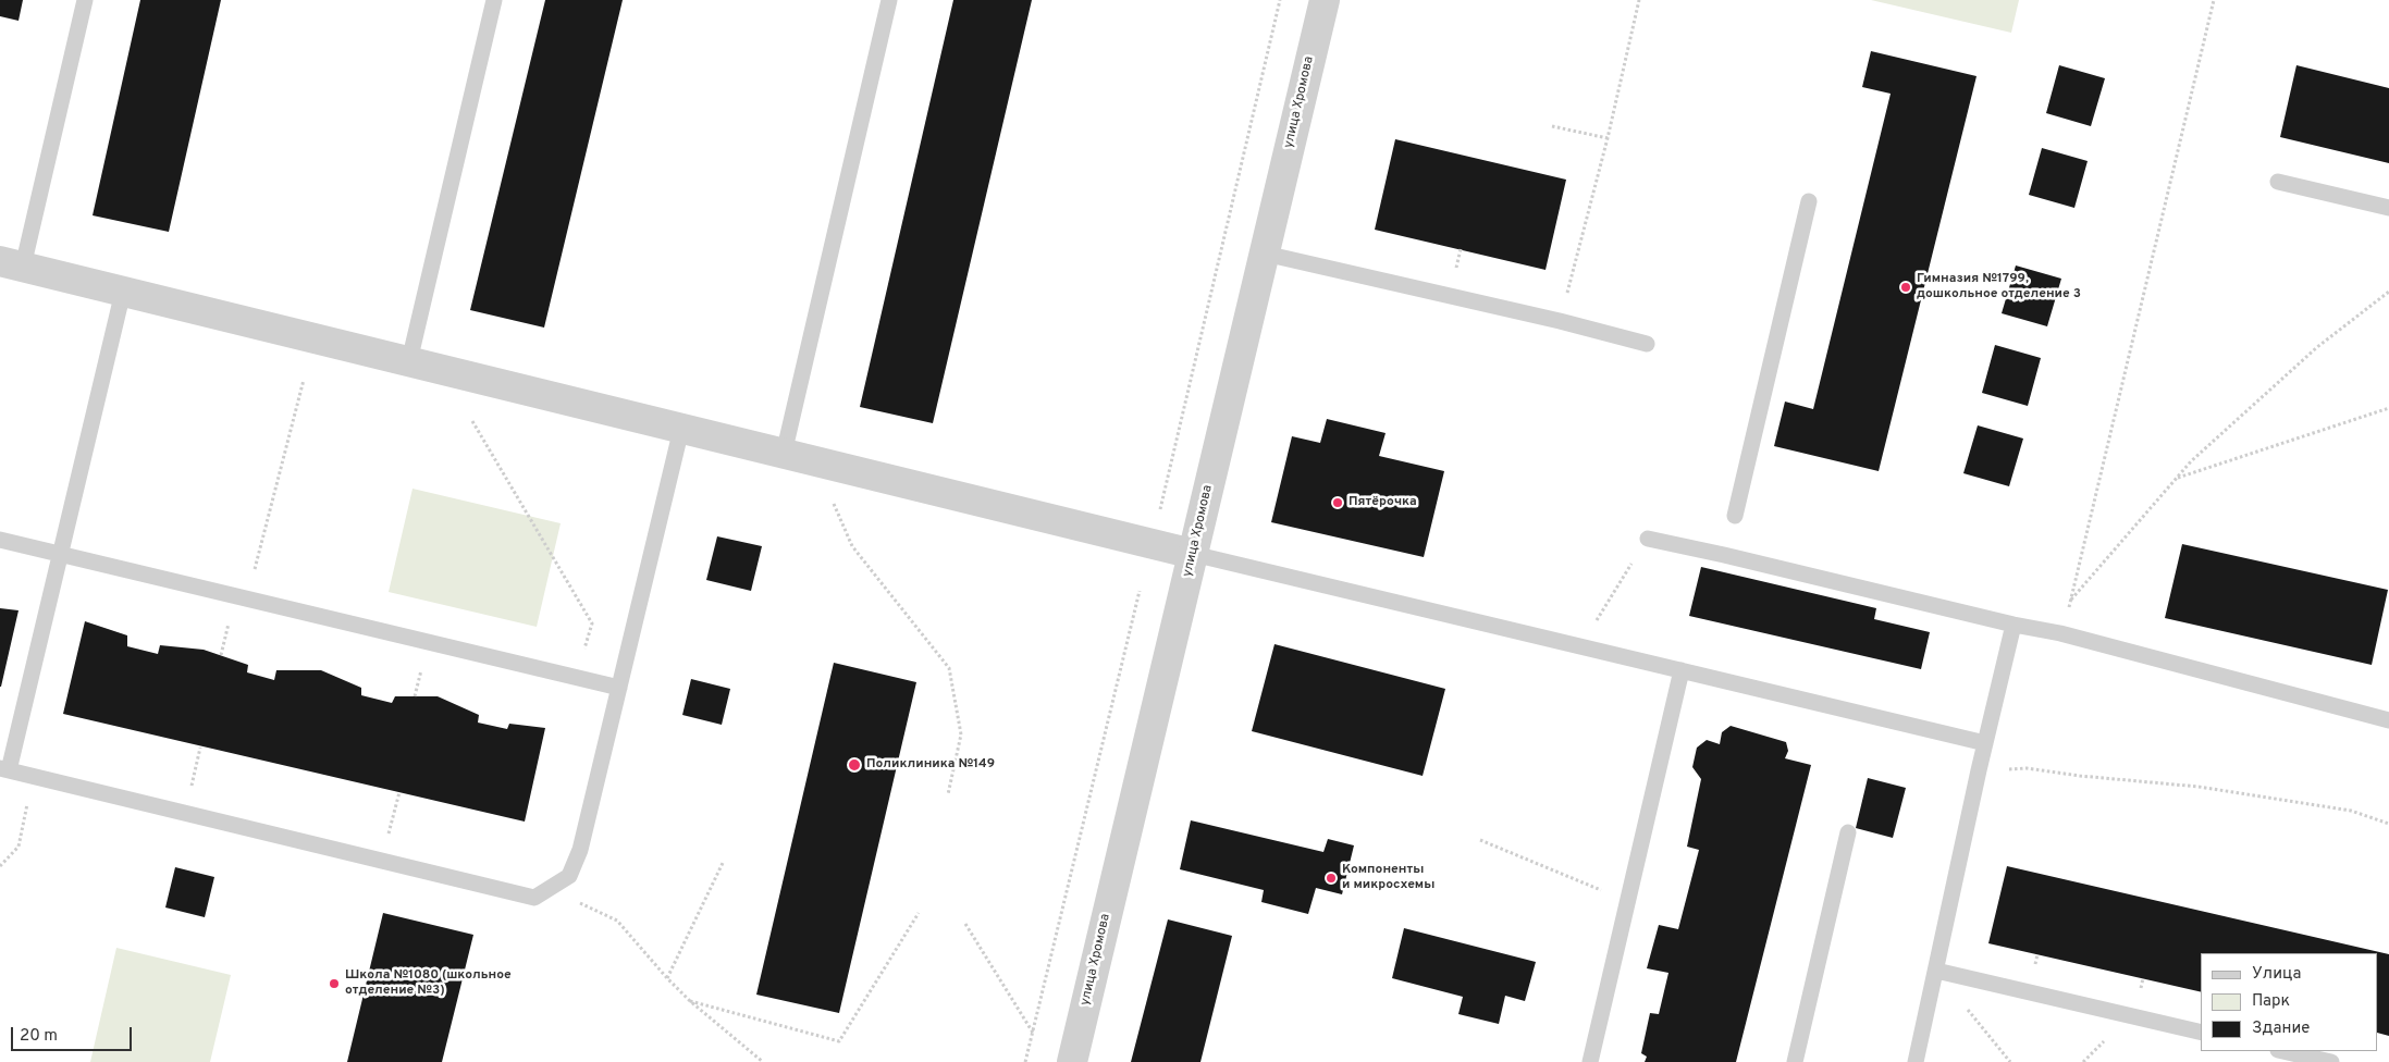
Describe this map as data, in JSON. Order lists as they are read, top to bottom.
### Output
{
  "streets": {
    "street": ["улица Хромова"]
  },
  "places": [
    "Гимназия №1799, дошкольное отделение 3",
    "Пятёрочка",
    "Поликлиника №149",
    "Компоненты и микросхемы",
    "Школа №1080 (школьное отделение №3)"
  ],
  "legend": ["Улица", "Парк", "Здание"],
  "scale_bar": "20 m"
}
